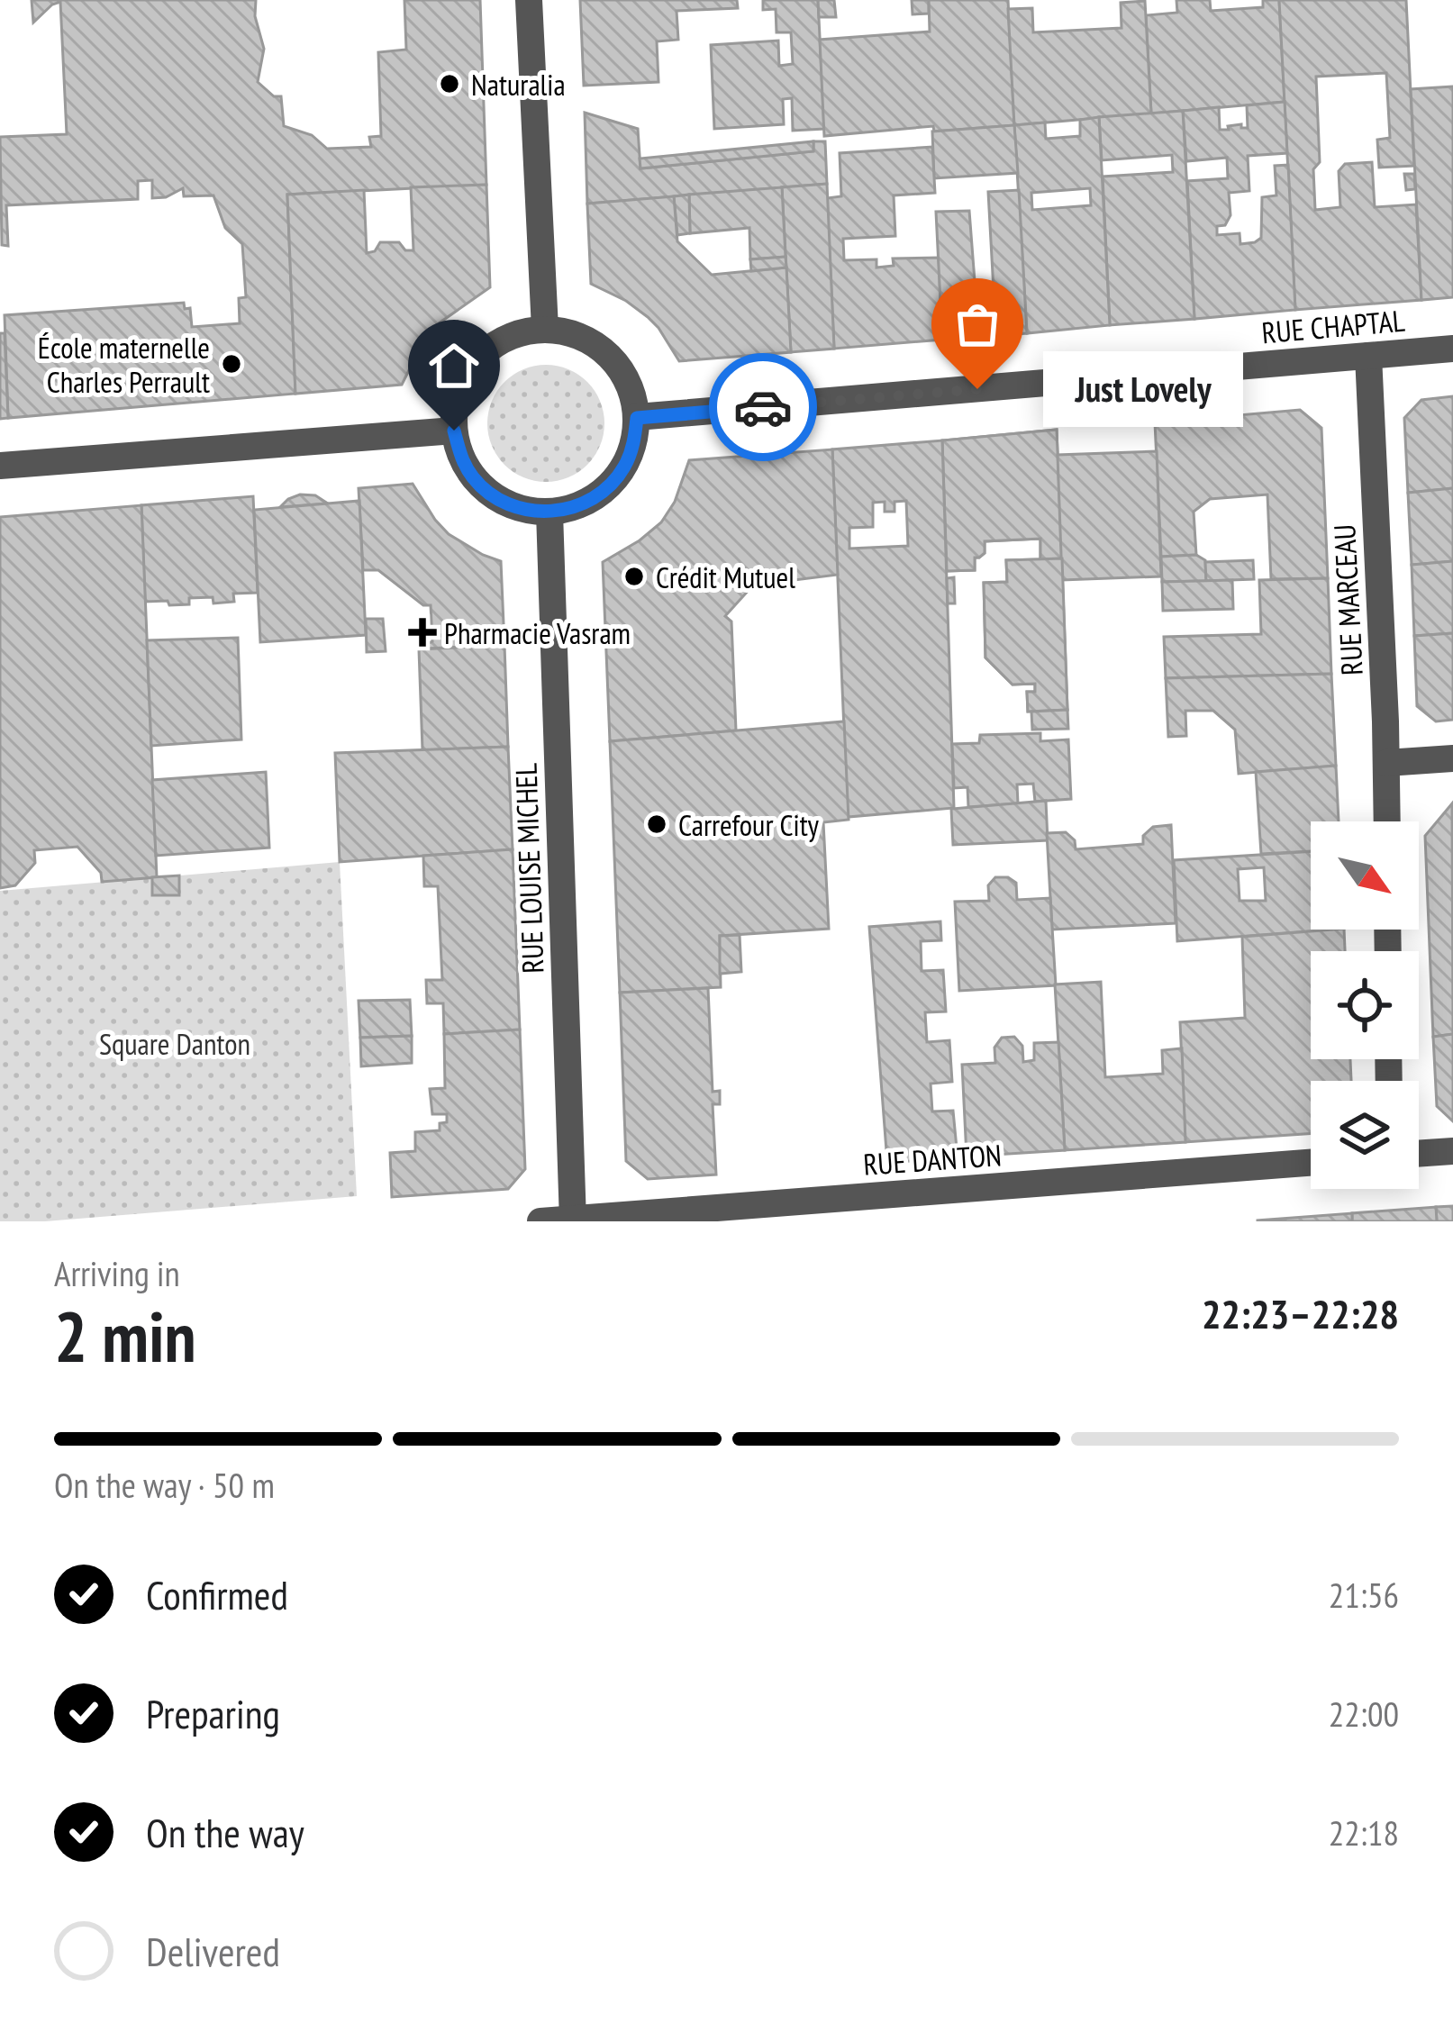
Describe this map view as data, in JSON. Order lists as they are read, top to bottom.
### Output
{
  "streets": {
    "street": [
      "RUE CHAPTAL",
      "RUE MARCEAU",
      "RUE LOUISE MICHEL",
      "RUE DANTON"
    ]
  },
  "crossings": [
    ["RUE CHAPTAL", "RUE MARCEAU"],
    ["RUE CHAPTAL", "RUE LOUISE MICHEL"],
    ["RUE LOUISE MICHEL", "RUE DANTON"]
  ],
  "parks": ["Square Danton"],
  "places": {
    "other": [
      "Naturalia",
      "École maternelle Charles Perrault",
      "Just Lovely",
      "Crédit Mutuel",
      "Carrefour City"
    ],
    "health": ["Pharmacie Vasram"]
  },
  "north": "bottom right",
  "page": {
    "bubble": "Just Lovely",
    "heading": ["2 min", "Arriving in", "22:23–22:28"],
    "bar": "On the way · 50 m",
    "list": [
      ["Confirmed", "21:56"],
      ["Preparing", "22:00"],
      ["On the way", "22:18"],
      "Delivered"
    ]
  }
}
